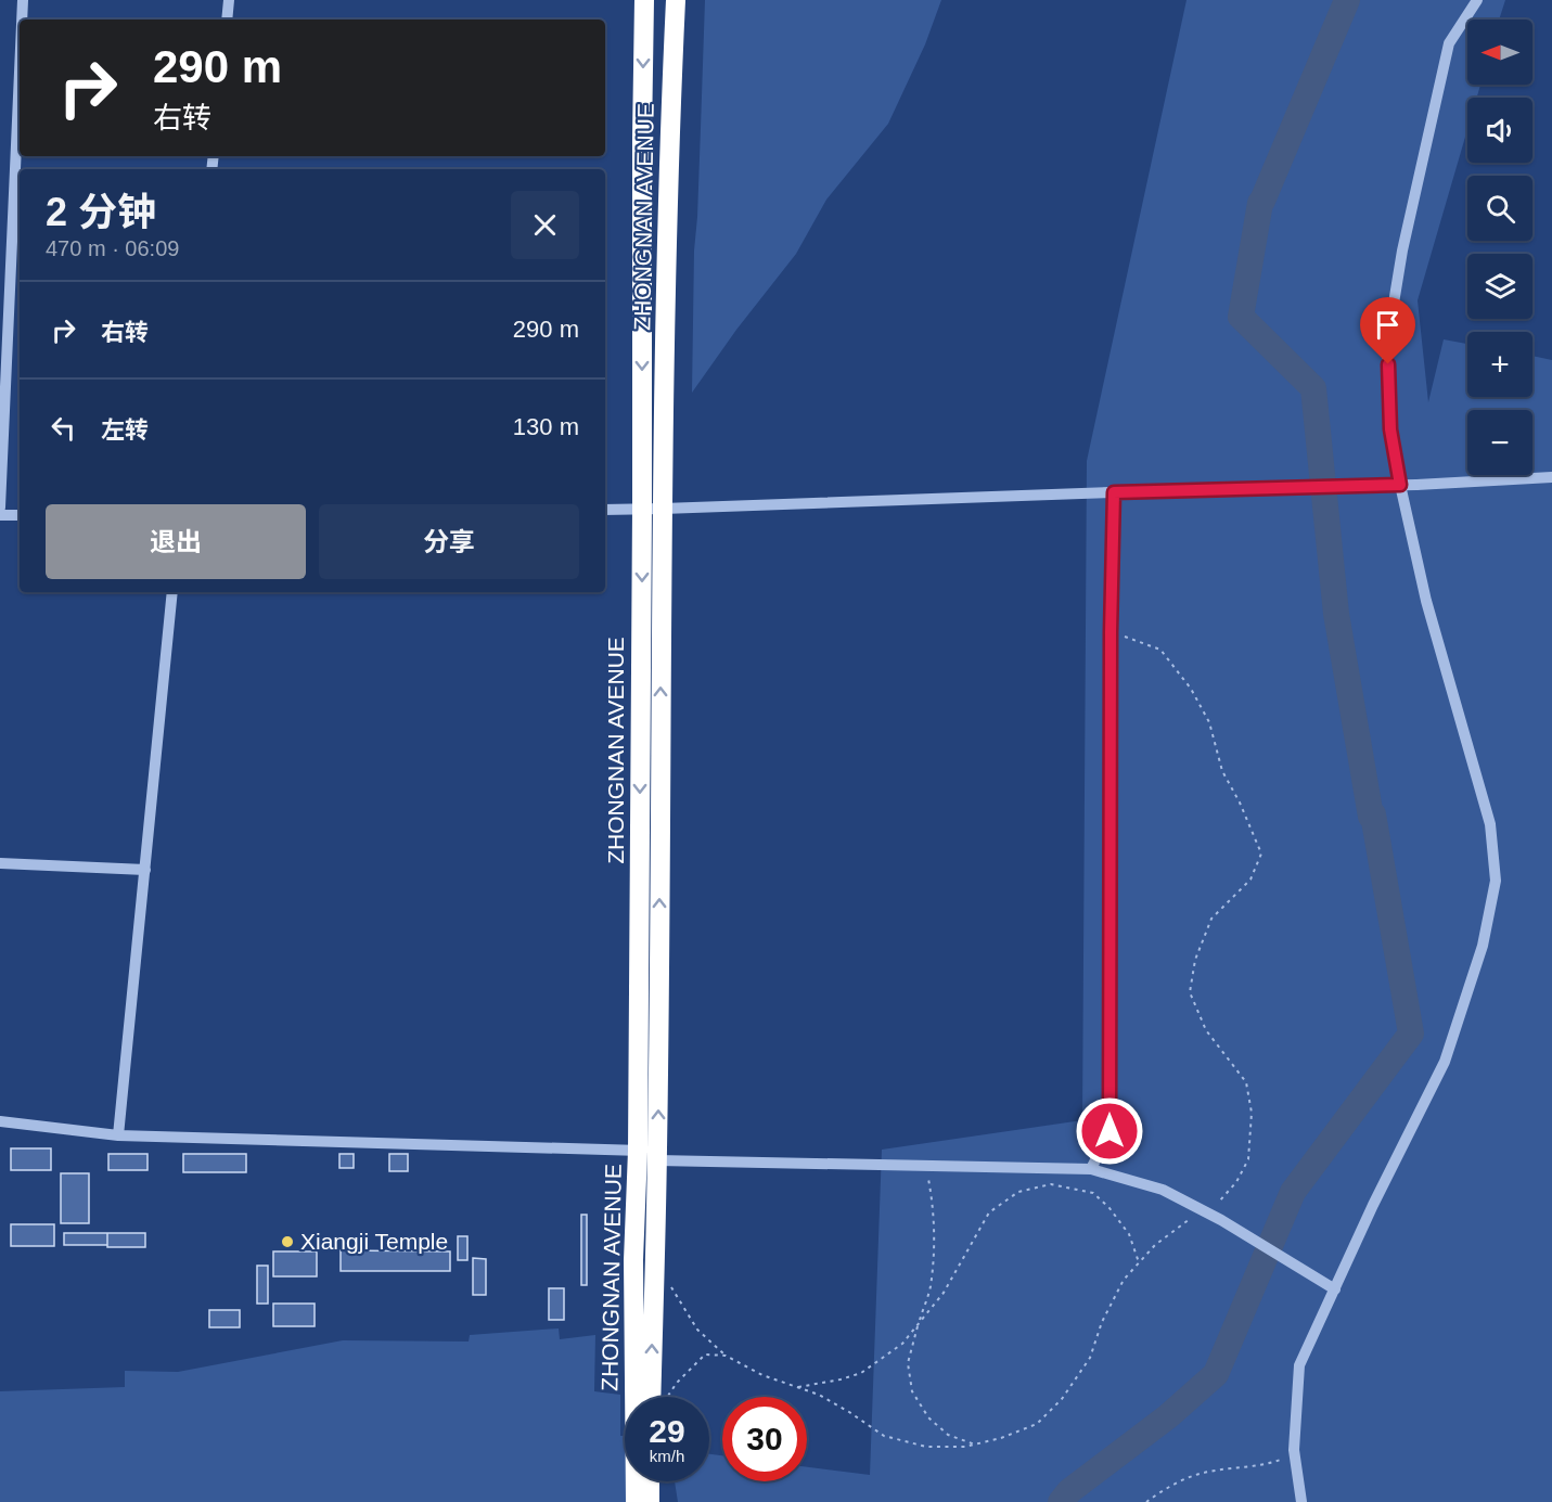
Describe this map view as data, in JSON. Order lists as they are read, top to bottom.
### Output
{
  "streets": {
    "highway": ["ZHONGNAN AVENUE"]
  },
  "places": ["Xiangji Temple"],
  "north": "left",
  "page": {
    "map_buttons": ["+", "−"],
    "turn": ["290 m", "右转"],
    "heading": ["2 分钟", "470 m · 06:09"],
    "list": [
      {
        "name": "右转",
        "value": "290 m"
      },
      {
        "name": "左转",
        "value": "130 m"
      }
    ],
    "buttons": ["退出", "分享"],
    "speed": "29 km/h",
    "limit": "30"
  }
}
